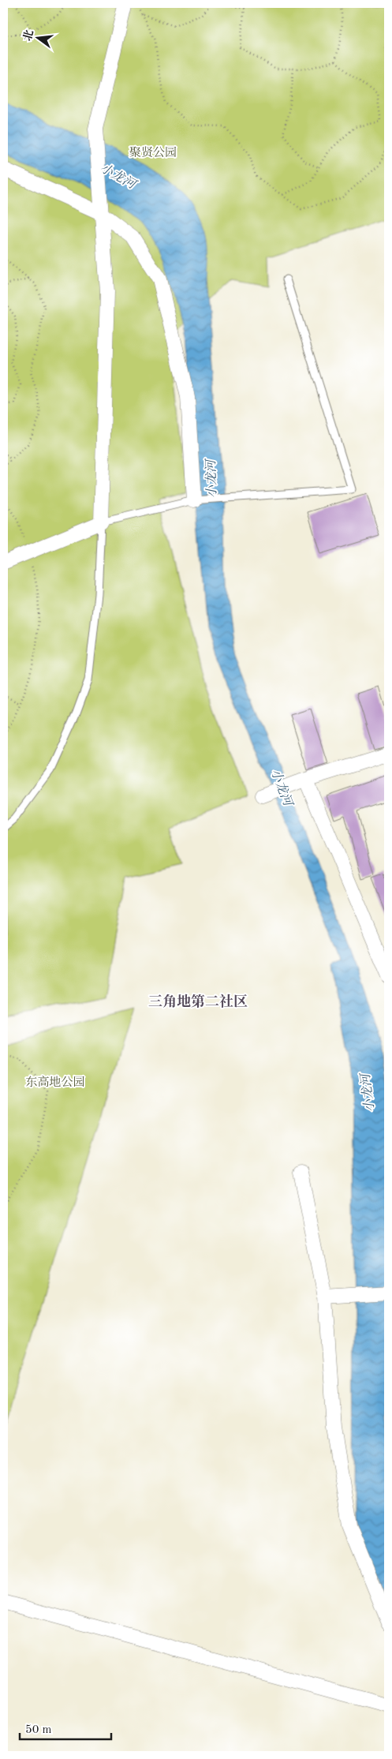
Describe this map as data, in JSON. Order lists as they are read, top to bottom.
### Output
{
  "districts": ["三角地第二社区"],
  "water": ["小龙河"],
  "parks": ["聚贤公园", "东高地公园"],
  "scale_bar": "50 m",
  "north": "left"
}
